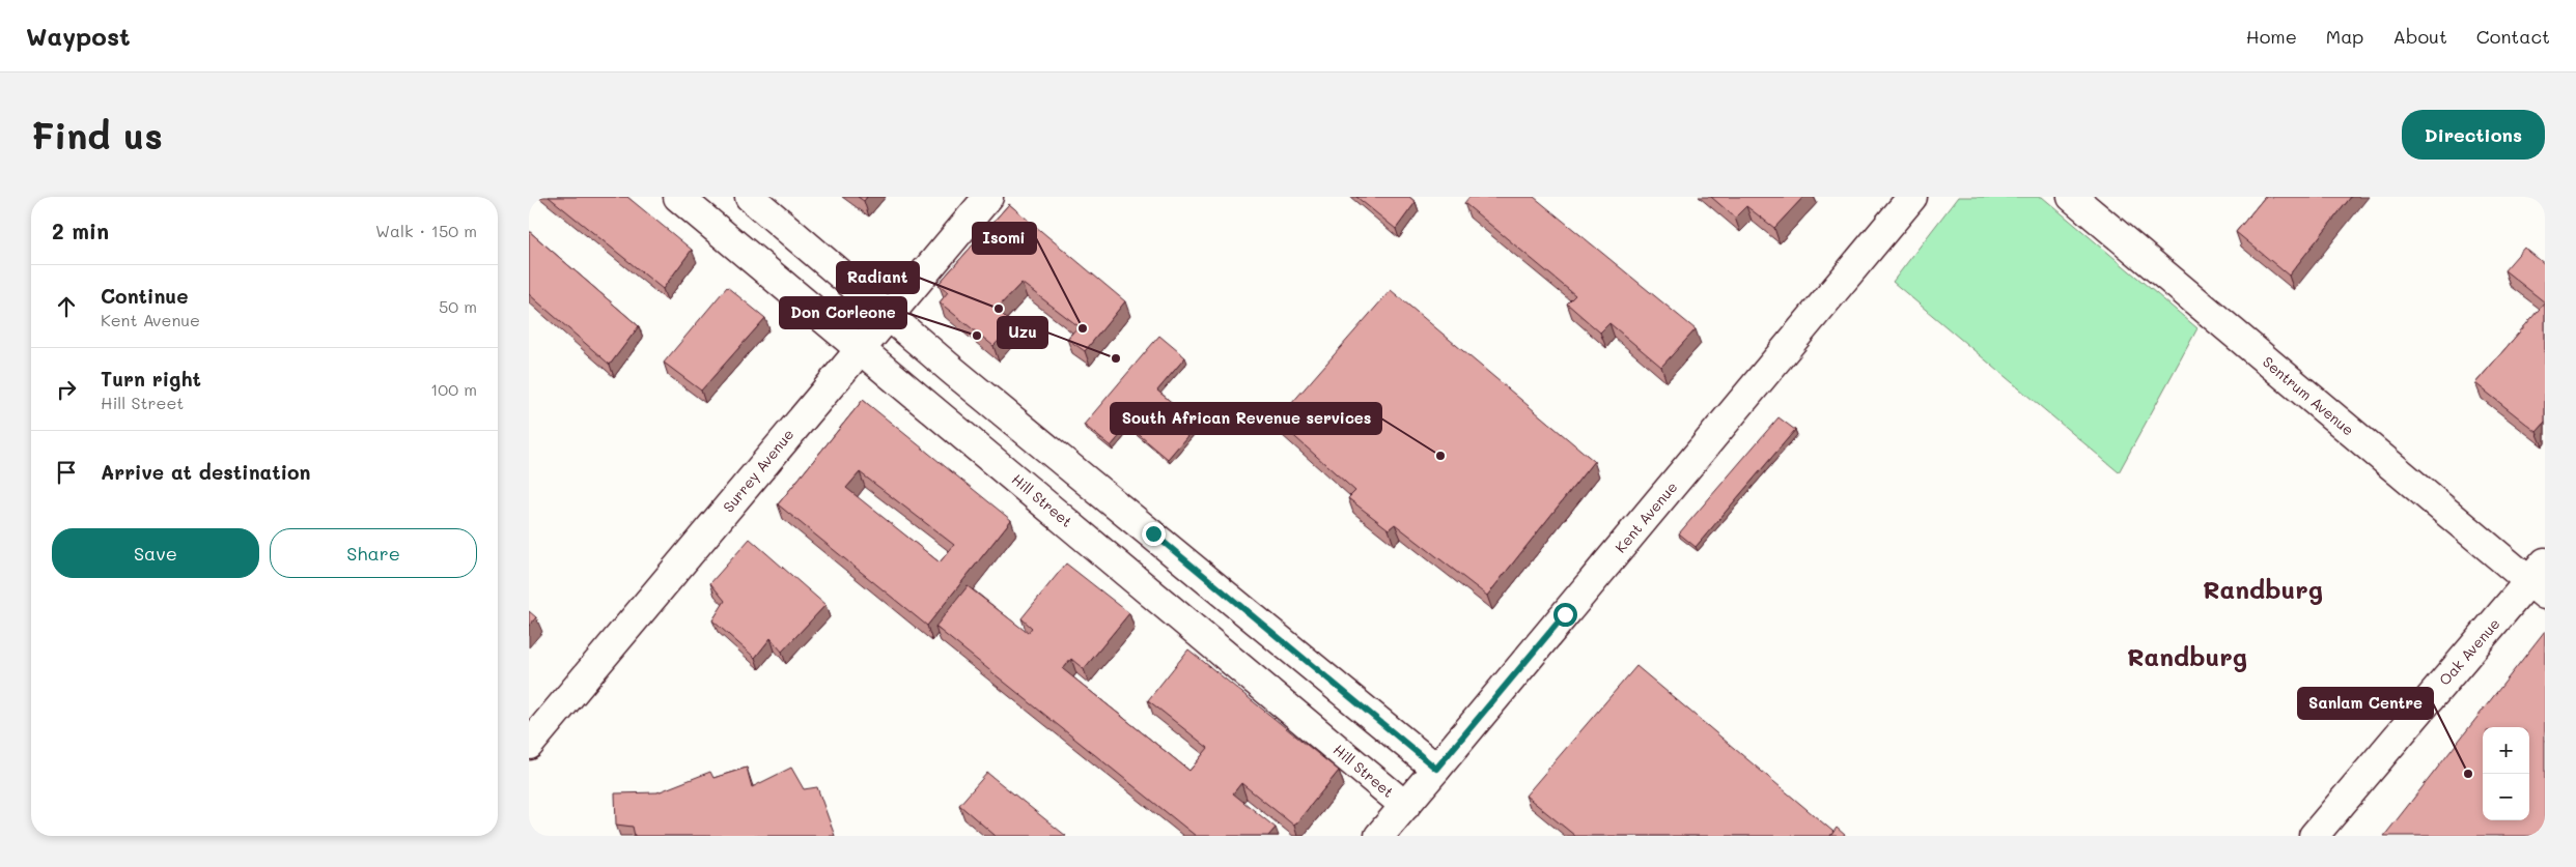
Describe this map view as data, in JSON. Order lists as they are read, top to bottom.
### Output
{
  "streets": {
    "street": [
      "Sentrum Avenue",
      "Surrey Avenue",
      "Hill Street",
      "Kent Avenue",
      "Oak Avenue"
    ]
  },
  "crossings": [
    ["Sentrum Avenue", "Oak Avenue"],
    ["Surrey Avenue", "Hill Street"],
    ["Hill Street", "Kent Avenue"]
  ],
  "districts": ["Randburg", "Randburg"],
  "places": [
    "Radiant",
    "Isomi",
    "Don Corleone",
    "Uzu",
    "South African Revenue services",
    "Sanlam Centre"
  ],
  "page": {
    "header": "Waypost",
    "nav": [
      "Home",
      "Map",
      "About",
      "Contact"
    ],
    "buttons": [
      "Directions",
      ["Save", "Share"]
    ],
    "title": "Find us",
    "heading": ["2 min", "Walk · 150 m"],
    "list": [
      ["Continue", "Kent Avenue", "50 m"],
      ["Turn right", "Hill Street", "100 m"],
      "Arrive at destination"
    ],
    "map_buttons": ["+", "−"]
  }
}
